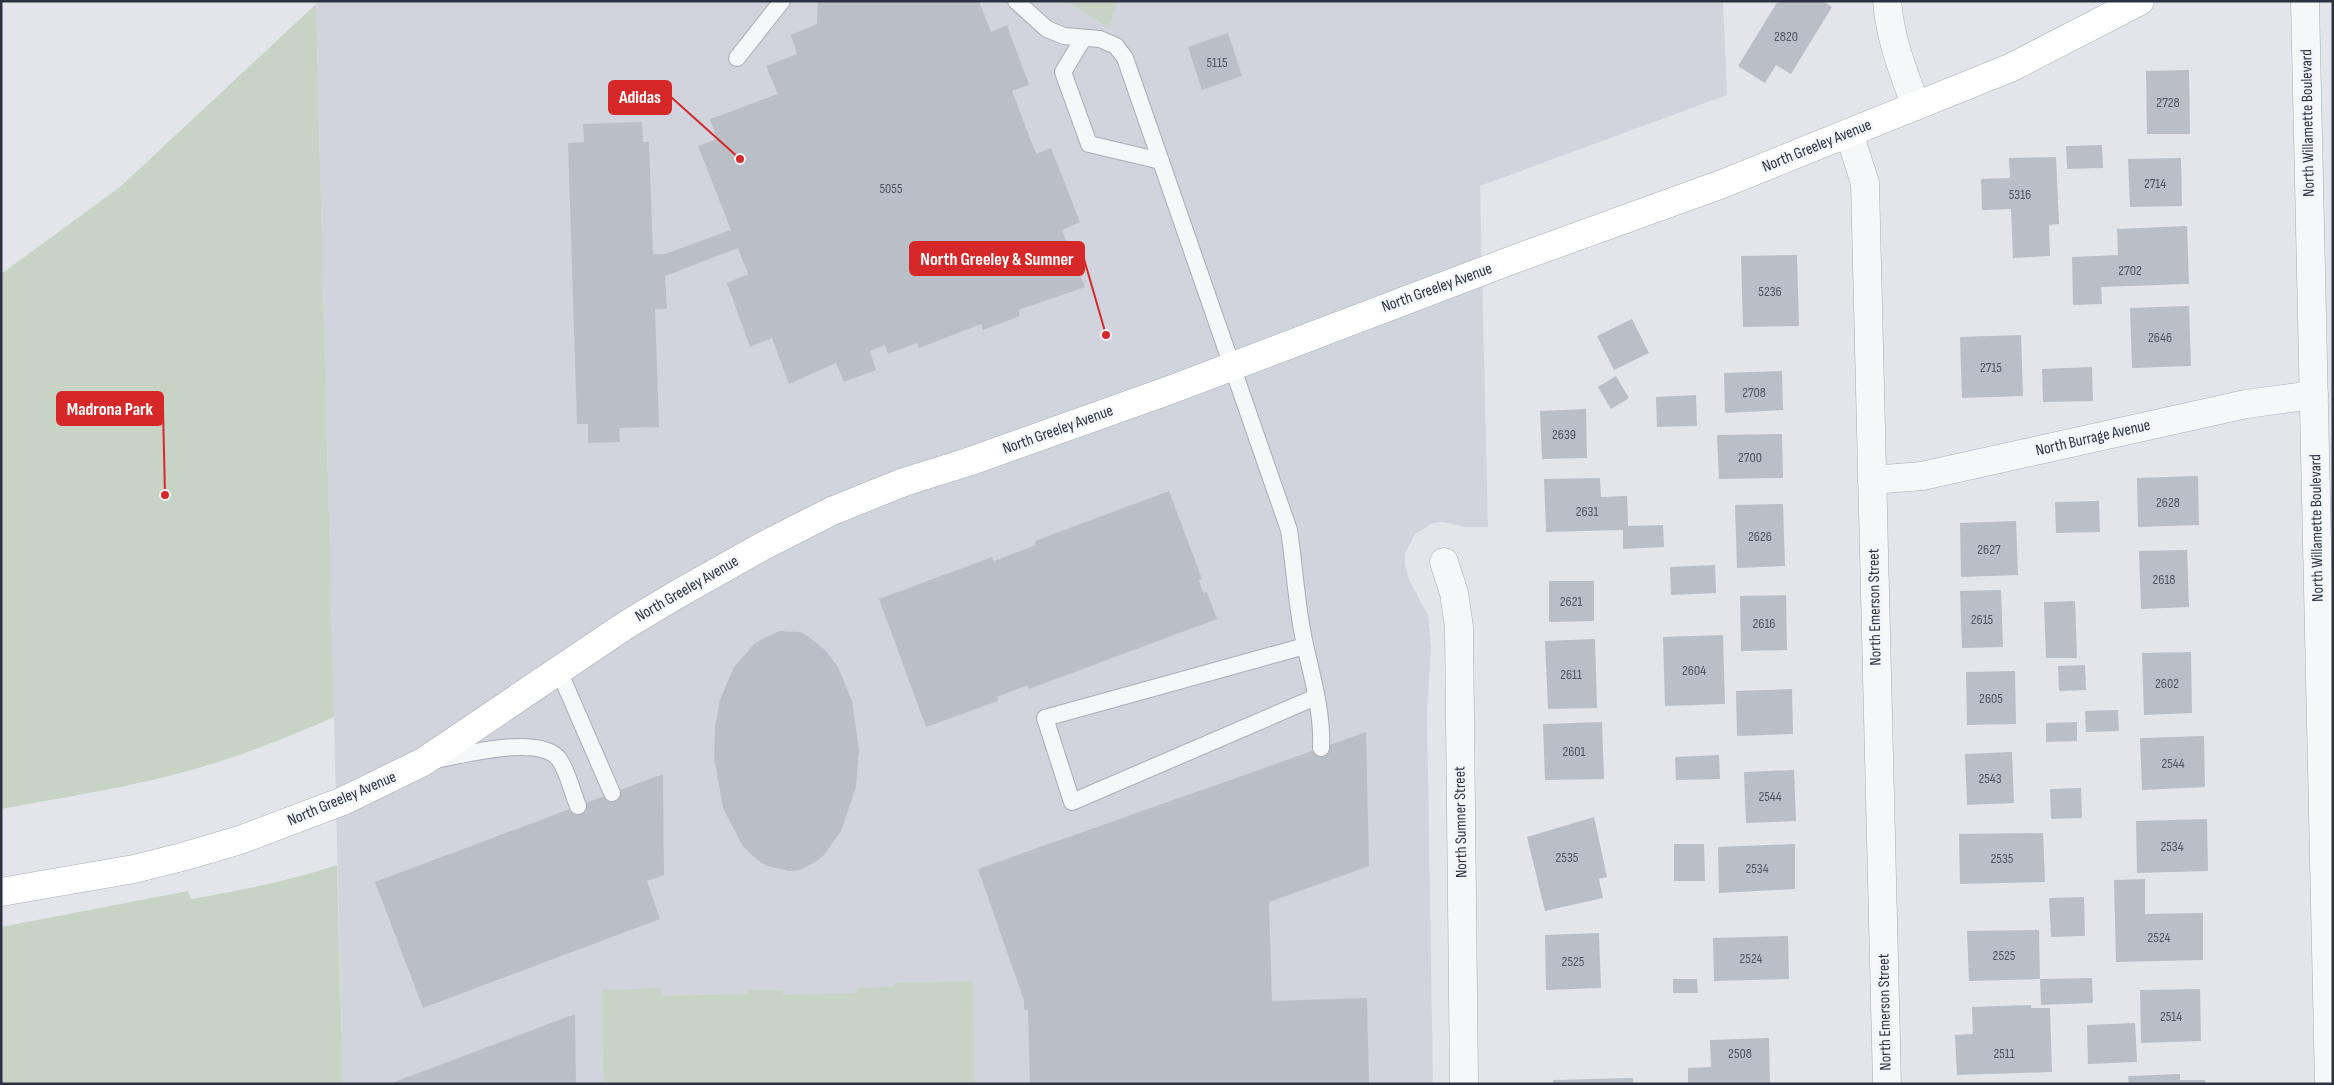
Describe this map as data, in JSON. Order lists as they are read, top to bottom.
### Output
{
  "streets": {
    "main road": ["North Greeley Avenue"],
    "street": [
      "North Willamette Boulevard",
      "North Burrage Avenue",
      "North Emerson Street",
      "North Sumner Street"
    ]
  },
  "crossings": [
    ["North Willamette Boulevard", "North Burrage Avenue"],
    ["North Greeley Avenue", "North Emerson Street"],
    ["North Burrage Avenue", "North Emerson Street"]
  ],
  "places": ["Adidas", "North Greeley & Sumner", "Madrona Park"],
  "house_numbers": [
    "2820",
    "5115",
    "2728",
    "2714",
    "5055",
    "5316",
    "2702",
    "5236",
    "2646",
    "2715",
    "2708",
    "2639",
    "2700",
    "2628",
    "2631",
    "2626",
    "2627",
    "2618",
    "2621",
    "2615",
    "2616",
    "2604",
    "2611",
    "2602",
    "2605",
    "2601",
    "2544",
    "2543",
    "2544",
    "2534",
    "2535",
    "2535",
    "2534",
    "2524",
    "2525",
    "2524",
    "2525",
    "2514",
    "2508",
    "2511"
  ]
}
